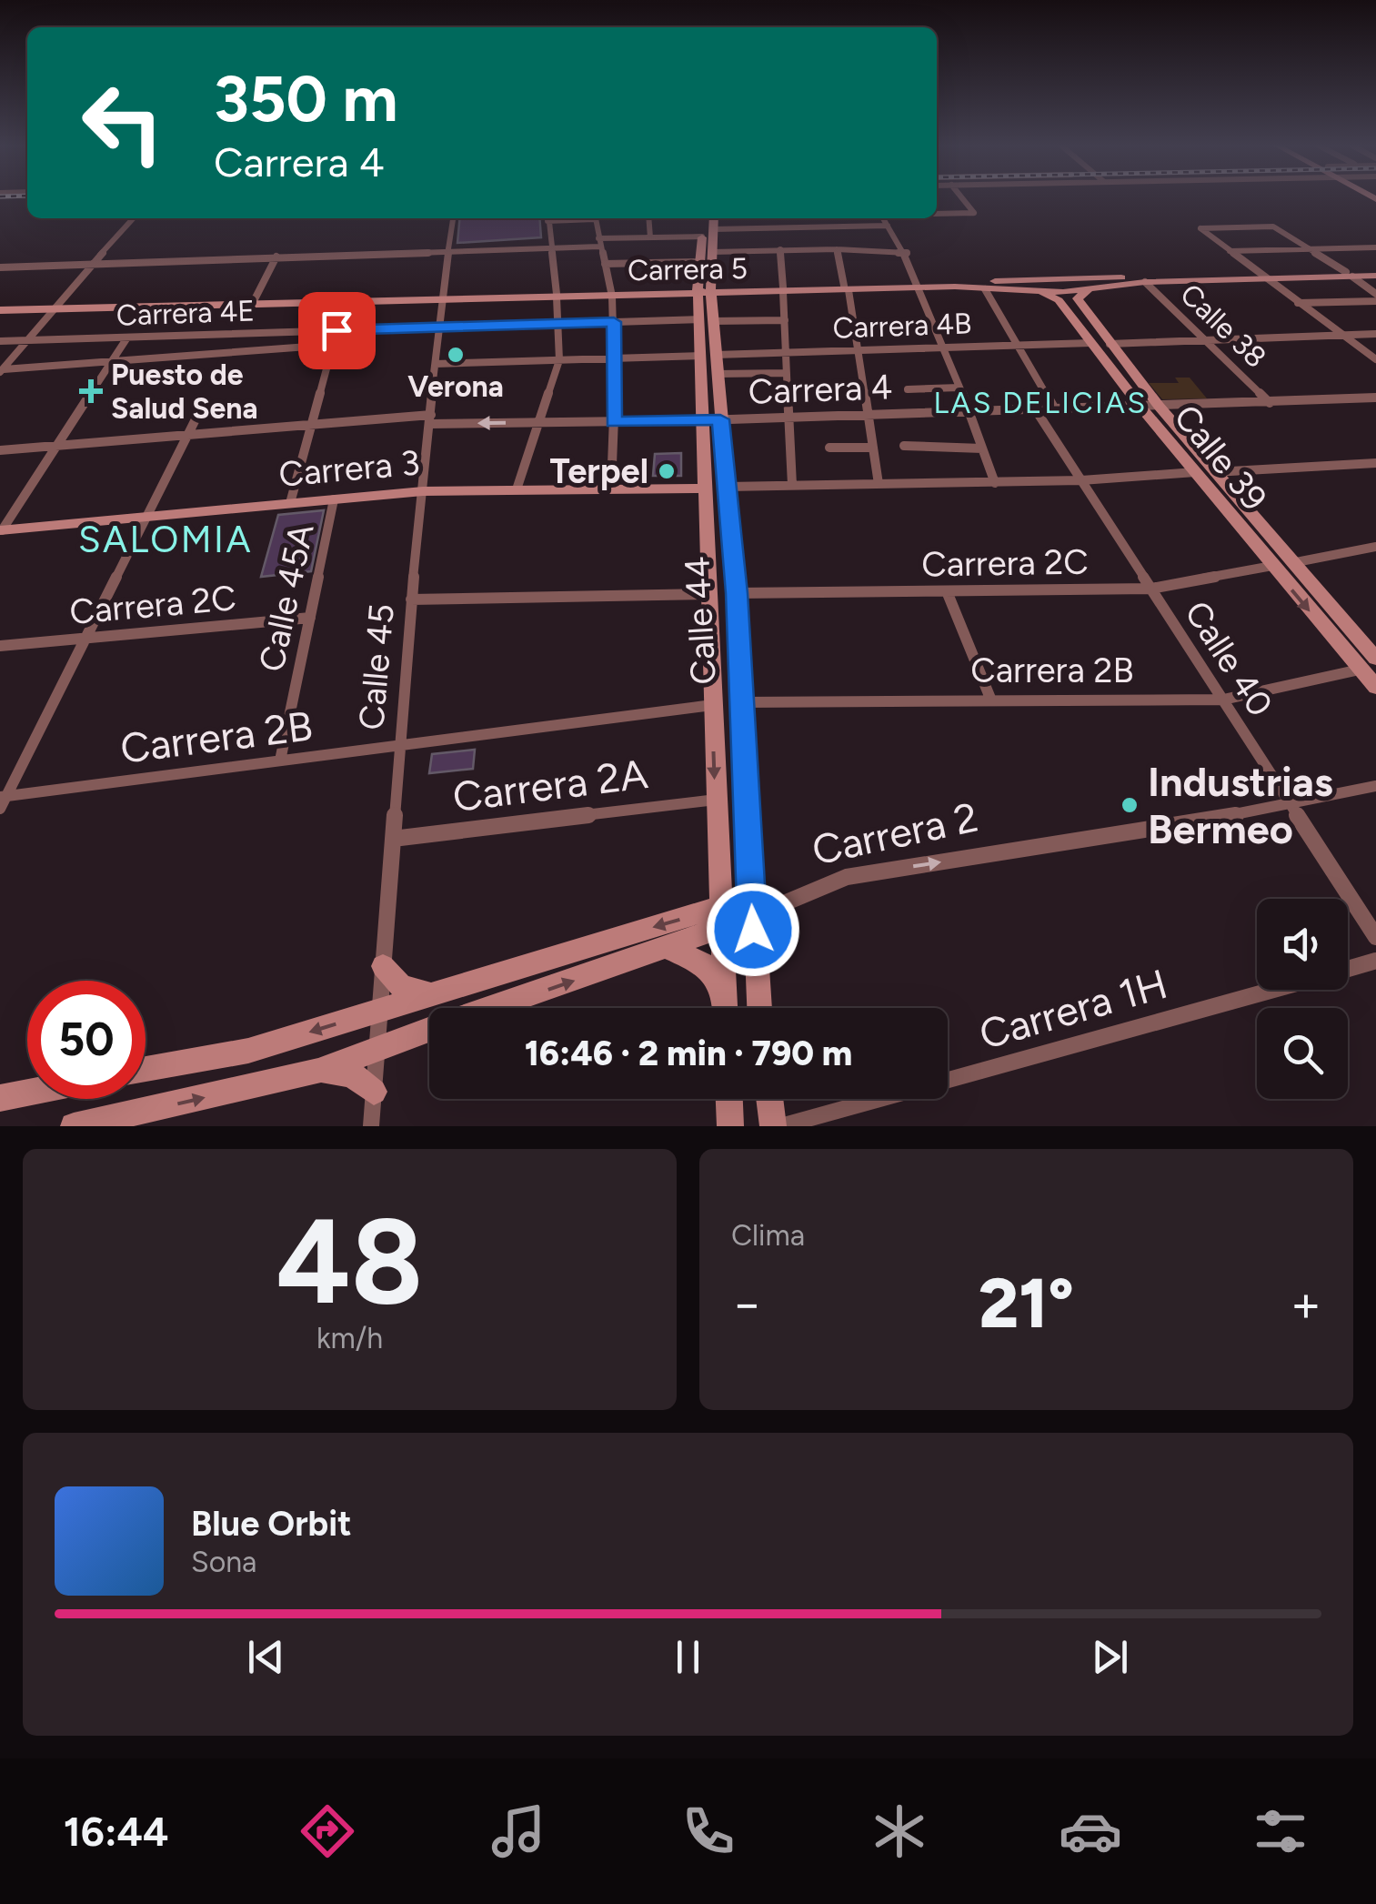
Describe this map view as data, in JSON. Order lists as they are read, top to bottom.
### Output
{
  "streets": {
    "main road": [
      "Carrera 5",
      "Calle 39",
      "Carrera 3",
      "Calle 44",
      "Carrera 2"
    ],
    "street": [
      "Carrera 4E",
      "Carrera 4B",
      "Calle 38",
      "Carrera 4",
      "Carrera 2C",
      "Calle 45A",
      "Calle 40",
      "Calle 45",
      "Carrera 2B",
      "Carrera 2A",
      "Carrera 1H"
    ]
  },
  "crossings": [
    ["Carrera 5", "Calle 38"],
    ["Carrera 5", "Calle 39"],
    ["Carrera 5", "Calle 44"],
    ["Carrera 5", "Calle 45"],
    ["Carrera 4E", "Calle 45A"],
    ["Carrera 4E", "Calle 44"],
    ["Carrera 4E", "Calle 45"],
    ["Carrera 4B", "Calle 39"],
    ["Carrera 4B", "Calle 44"],
    ["Carrera 4B", "Calle 45"],
    ["Calle 38", "Carrera 4"],
    ["Carrera 4", "Calle 39"],
    ["Carrera 4", "Calle 45A"],
    ["Carrera 4", "Calle 44"],
    ["Carrera 4", "Calle 40"],
    ["Carrera 4", "Calle 45"],
    ["Calle 39", "Carrera 2C"],
    ["Calle 39", "Carrera 2B"],
    ["Carrera 3", "Calle 45A"],
    ["Carrera 3", "Calle 44"],
    ["Carrera 3", "Calle 45"],
    ["Carrera 2C", "Calle 45A"],
    ["Carrera 2C", "Calle 44"],
    ["Carrera 2C", "Calle 40"],
    ["Calle 45A", "Carrera 2B"],
    ["Calle 44", "Carrera 2B"],
    ["Calle 44", "Carrera 2A"],
    ["Calle 44", "Carrera 2"],
    ["Calle 40", "Carrera 2B"],
    ["Calle 40", "Carrera 2"],
    ["Calle 45", "Carrera 2B"],
    ["Calle 45", "Carrera 2A"],
    ["Calle 45", "Carrera 2"]
  ],
  "districts": ["LAS DELICIAS", "SALOMIA"],
  "places": {
    "other": ["Verona", "Terpel", "Industrias Bermeo"],
    "health": ["Puesto de Salud Sena"]
  },
  "page": {
    "turn": ["350 m", "Carrera 4"],
    "limit": "50",
    "trip": "16:46 · 2 min · 790 m",
    "tile": [
      ["48", "km/h"],
      "Clima"
    ],
    "heat": ["−", "21°", "+"],
    "song": ["Blue Orbit", "Sona"],
    "tabs": "16:44"
  }
}
